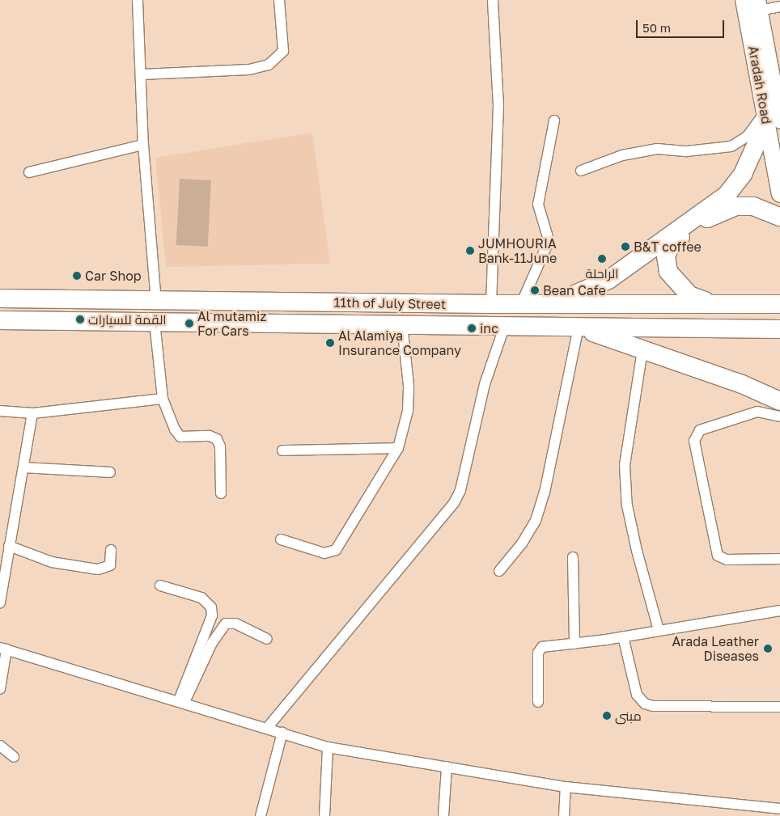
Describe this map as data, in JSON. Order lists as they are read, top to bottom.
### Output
{
  "streets": {
    "highway": ["11th of July Street"],
    "main road": ["Aradah Road"]
  },
  "places": [
    "B&T coffee",
    "JUMHOURIA Bank-11June",
    "الراحلة",
    "Car Shop",
    "Bean Cafe",
    "القمة للسيارات",
    "Al mutamiz For Cars",
    "inc",
    "Al Alamiya Insurance Company",
    "Arada Leather Diseases",
    "مبنى"
  ],
  "scale_bar": "50 m"
}
